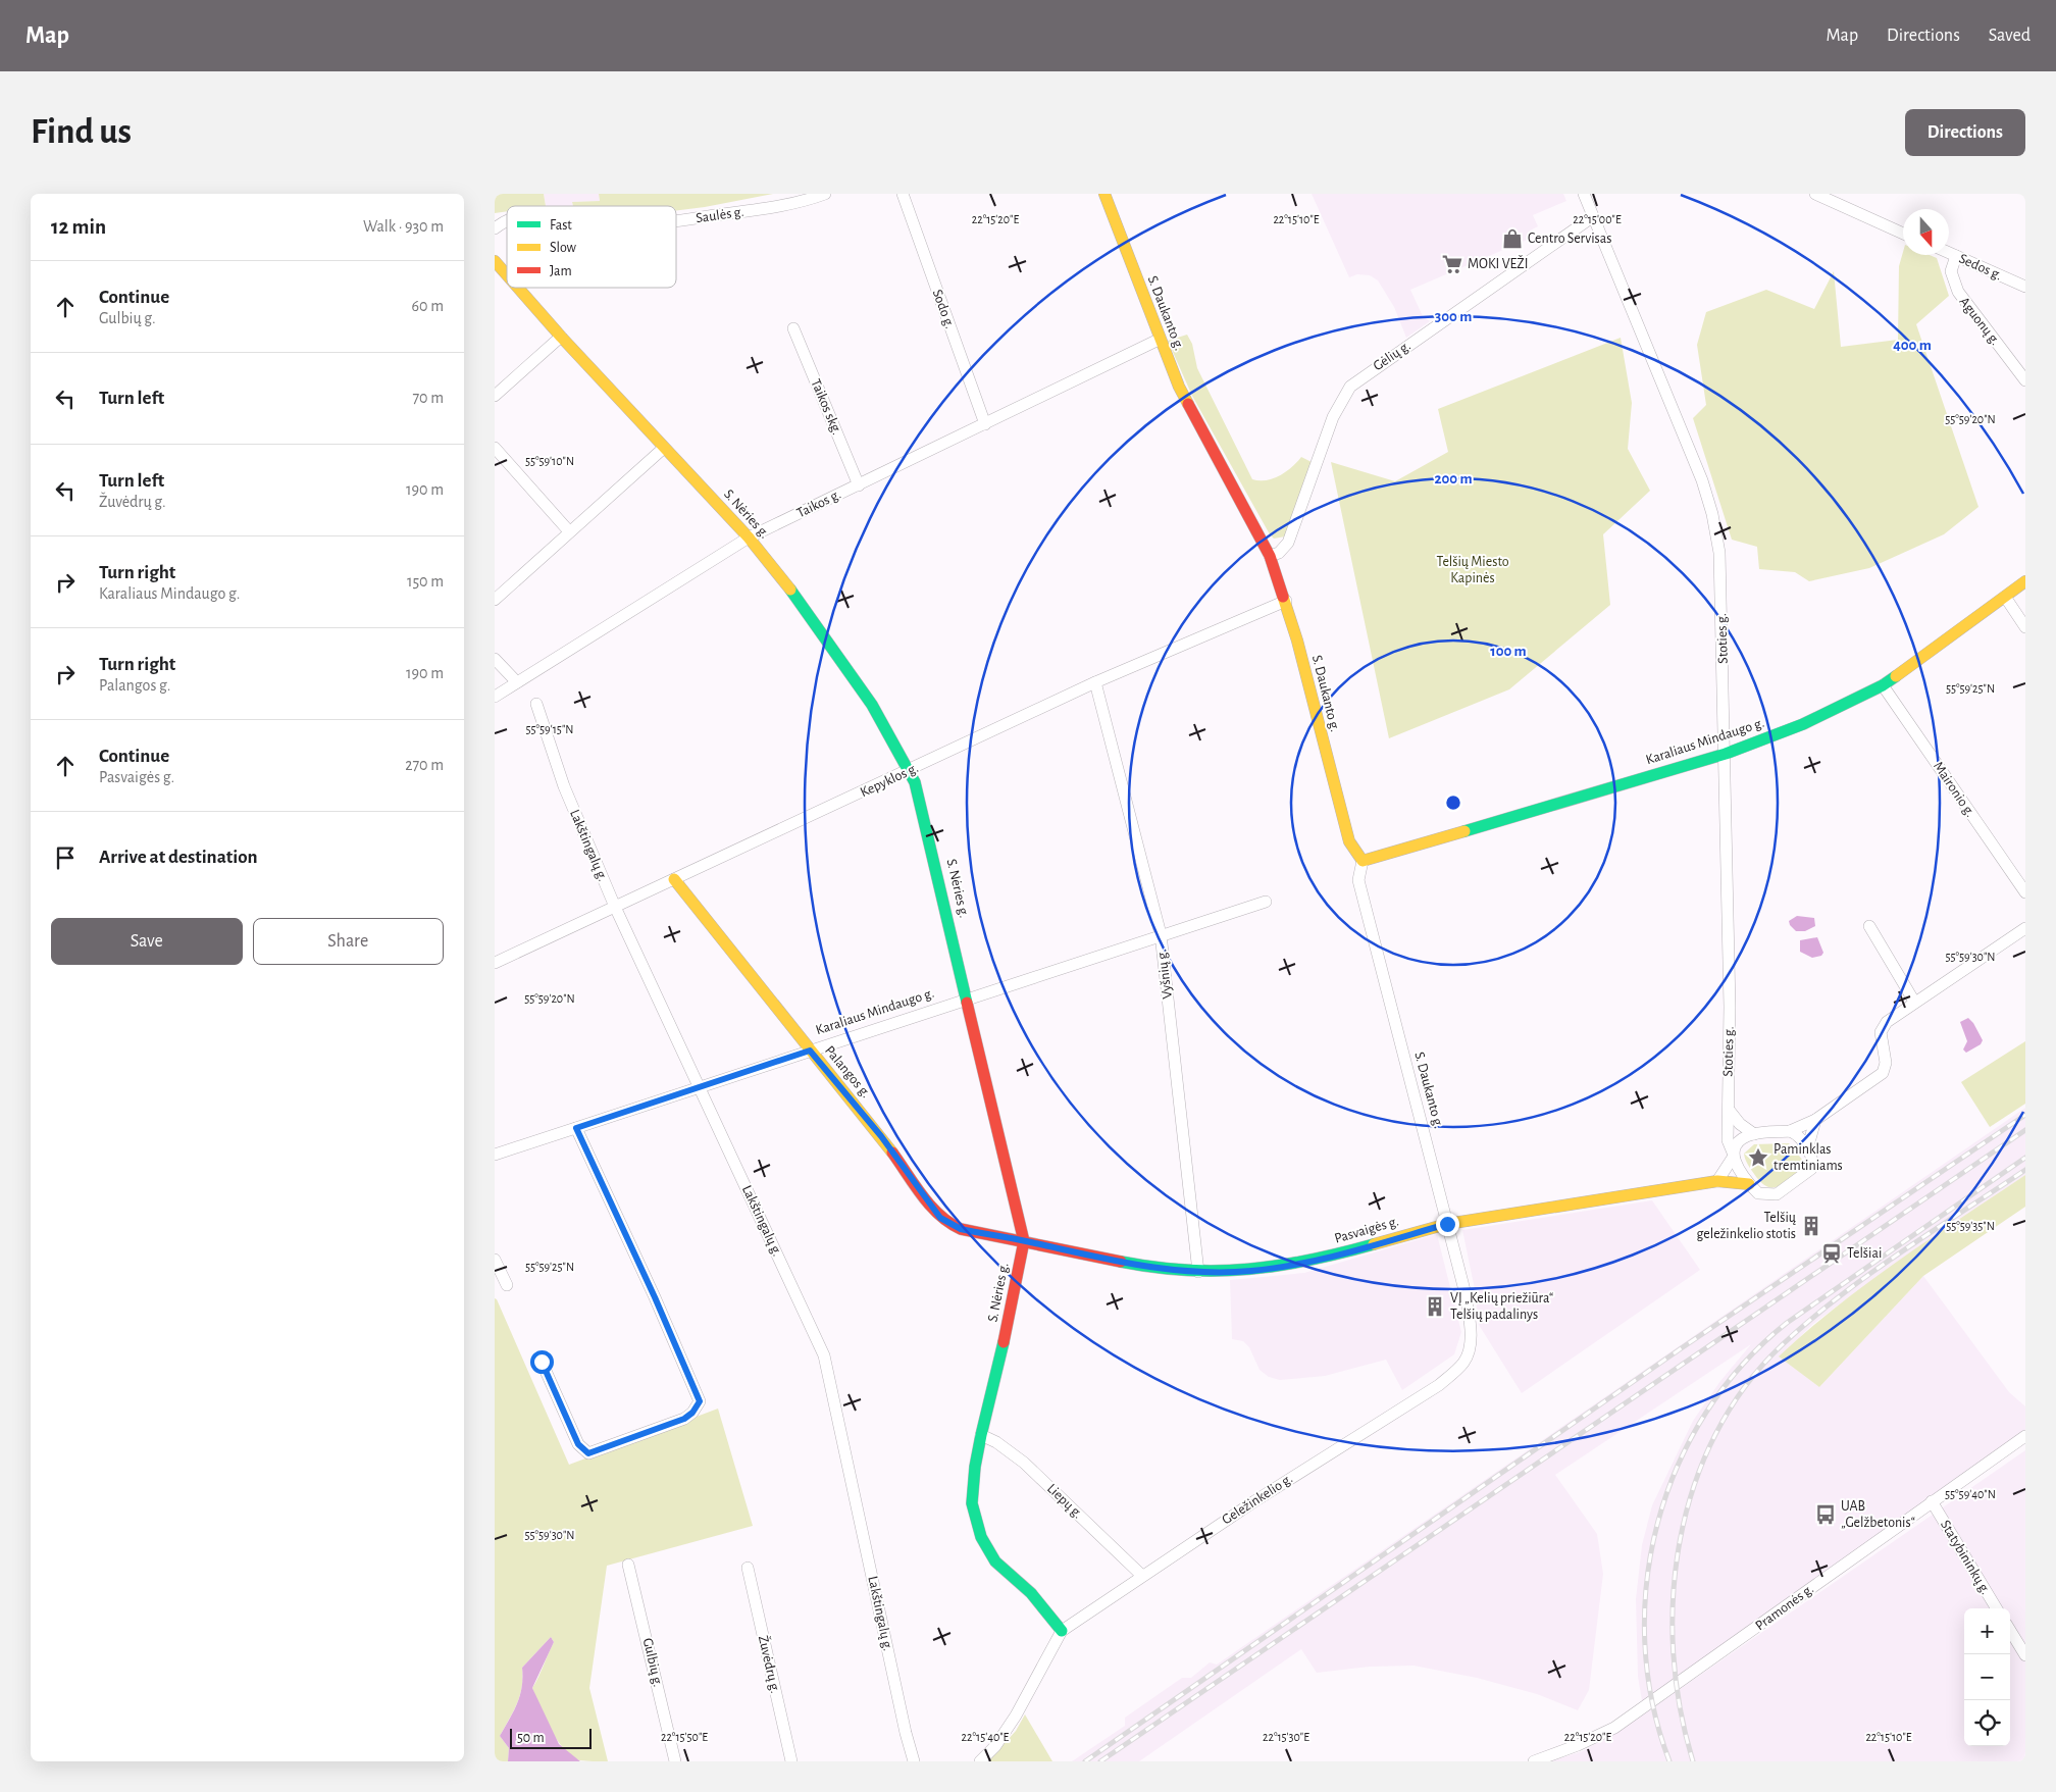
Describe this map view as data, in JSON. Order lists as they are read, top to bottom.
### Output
{
  "streets": {
    "street": [
      "Saulės g.",
      "Sedos g.",
      "Sodo g.",
      "S. Daukanto g.",
      "Aguonų g.",
      "Gėlių g.",
      "Taikos skg.",
      "Taikos g.",
      "S. Nėries g.",
      "Stoties g.",
      "Karaliaus Mindaugo g.",
      "Kepyklos g.",
      "Maironio g.",
      "Lakštingalų g.",
      "Vyšnių g.",
      "Palangos g.",
      "Pasvaigės g.",
      "Geležinkelio g.",
      "Liepų g.",
      "Statybininkų g.",
      "Pramonės g.",
      "Gulbių g.",
      "Žuvėdrų g."
    ]
  },
  "crossings": [
    ["Sedos g.", "Aguonų g."],
    ["Sodo g.", "Taikos g."],
    ["S. Daukanto g.", "Gėlių g."],
    ["S. Daukanto g.", "Taikos g."],
    ["S. Daukanto g.", "Karaliaus Mindaugo g."],
    ["S. Daukanto g.", "Kepyklos g."],
    ["S. Daukanto g.", "Pasvaigės g."],
    ["S. Daukanto g.", "Geležinkelio g."],
    ["Gėlių g.", "Stoties g."],
    ["Taikos skg.", "Taikos g."],
    ["Taikos g.", "S. Nėries g."],
    ["S. Nėries g.", "Karaliaus Mindaugo g."],
    ["S. Nėries g.", "Kepyklos g."],
    ["S. Nėries g.", "Palangos g."],
    ["S. Nėries g.", "Pasvaigės g."],
    ["S. Nėries g.", "Geležinkelio g."],
    ["S. Nėries g.", "Liepų g."],
    ["Stoties g.", "Karaliaus Mindaugo g."],
    ["Stoties g.", "Pasvaigės g."],
    ["Karaliaus Mindaugo g.", "Maironio g."],
    ["Karaliaus Mindaugo g.", "Lakštingalų g."],
    ["Karaliaus Mindaugo g.", "Vyšnių g."],
    ["Karaliaus Mindaugo g.", "Palangos g."],
    ["Kepyklos g.", "Lakštingalų g."],
    ["Kepyklos g.", "Vyšnių g."],
    ["Kepyklos g.", "Palangos g."],
    ["Vyšnių g.", "Pasvaigės g."],
    ["Palangos g.", "Pasvaigės g."],
    ["Pasvaigės g.", "Geležinkelio g."],
    ["Geležinkelio g.", "Liepų g."],
    ["Statybininkų g.", "Pramonės g."]
  ],
  "parks": ["Telšių Miesto Kapinės"],
  "places": {
    "shop": ["Centro Servisas"],
    "supermarket": ["MOKI VEŽI"],
    "place": ["Paminklas tremtiniams"],
    "building": ["Telšių geležinkelio stotis", "VĮ „Kelių priežiūra“ Telšių padalinys"],
    "station": ["Telšiai"],
    "bus stop": ["UAB „Gelžbetonis“"]
  },
  "legend": ["Fast", "Slow", "Jam"],
  "scale_bar": "50 m",
  "north": "bottom",
  "page": {
    "header": "Map",
    "nav": ["Map", "Directions", "Saved"],
    "buttons": [
      "Directions",
      ["Save", "Share"]
    ],
    "title": "Find us",
    "heading": ["12 min", "Walk · 930 m"],
    "list": [
      ["Continue", "Gulbių g.", "60 m"],
      ["Turn left", "70 m"],
      ["Turn left", "Žuvėdrų g.", "190 m"],
      ["Turn right", "Karaliaus Mindaugo g.", "150 m"],
      ["Turn right", "Palangos g.", "190 m"],
      ["Continue", "Pasvaigės g.", "270 m"],
      "Arrive at destination"
    ],
    "map_buttons": ["+", "−"],
    "scale": "50 m"
  },
  "coordinates": [
    "22°15'20\"E",
    "22°15'10\"E",
    "22°15'00\"E",
    "55°59'20\"N",
    "55°59'10\"N",
    "55°59'25\"N",
    "55°59'15\"N",
    "55°59'30\"N",
    "55°59'35\"N",
    "55°59'40\"N",
    "22°15'50\"E",
    "22°15'40\"E",
    "22°15'30\"E"
  ],
  "rings": [
    "300 m",
    "400 m",
    "200 m",
    "100 m"
  ]
}
